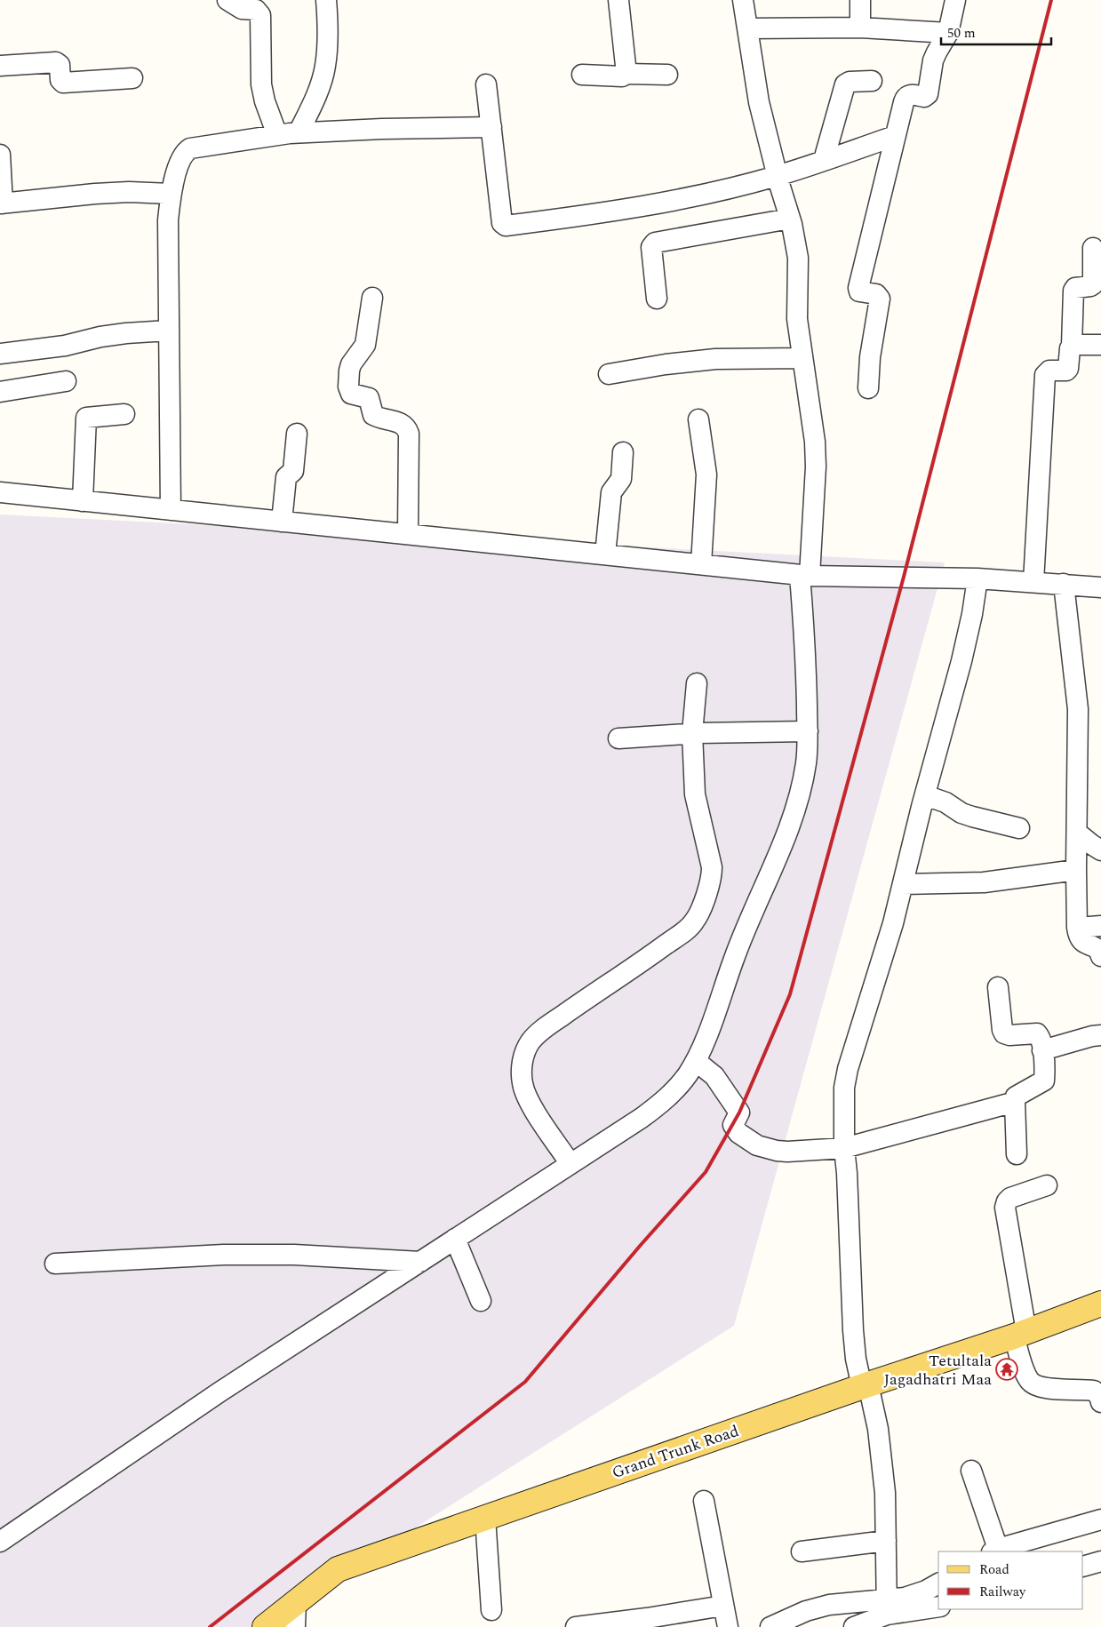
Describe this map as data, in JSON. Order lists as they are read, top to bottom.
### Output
{
  "streets": {
    "main road": ["Grand Trunk Road"]
  },
  "places": {
    "temple": ["Tetultala Jagadhatri Maa"]
  },
  "legend": ["Road", "Railway"],
  "scale_bar": "50 m"
}
